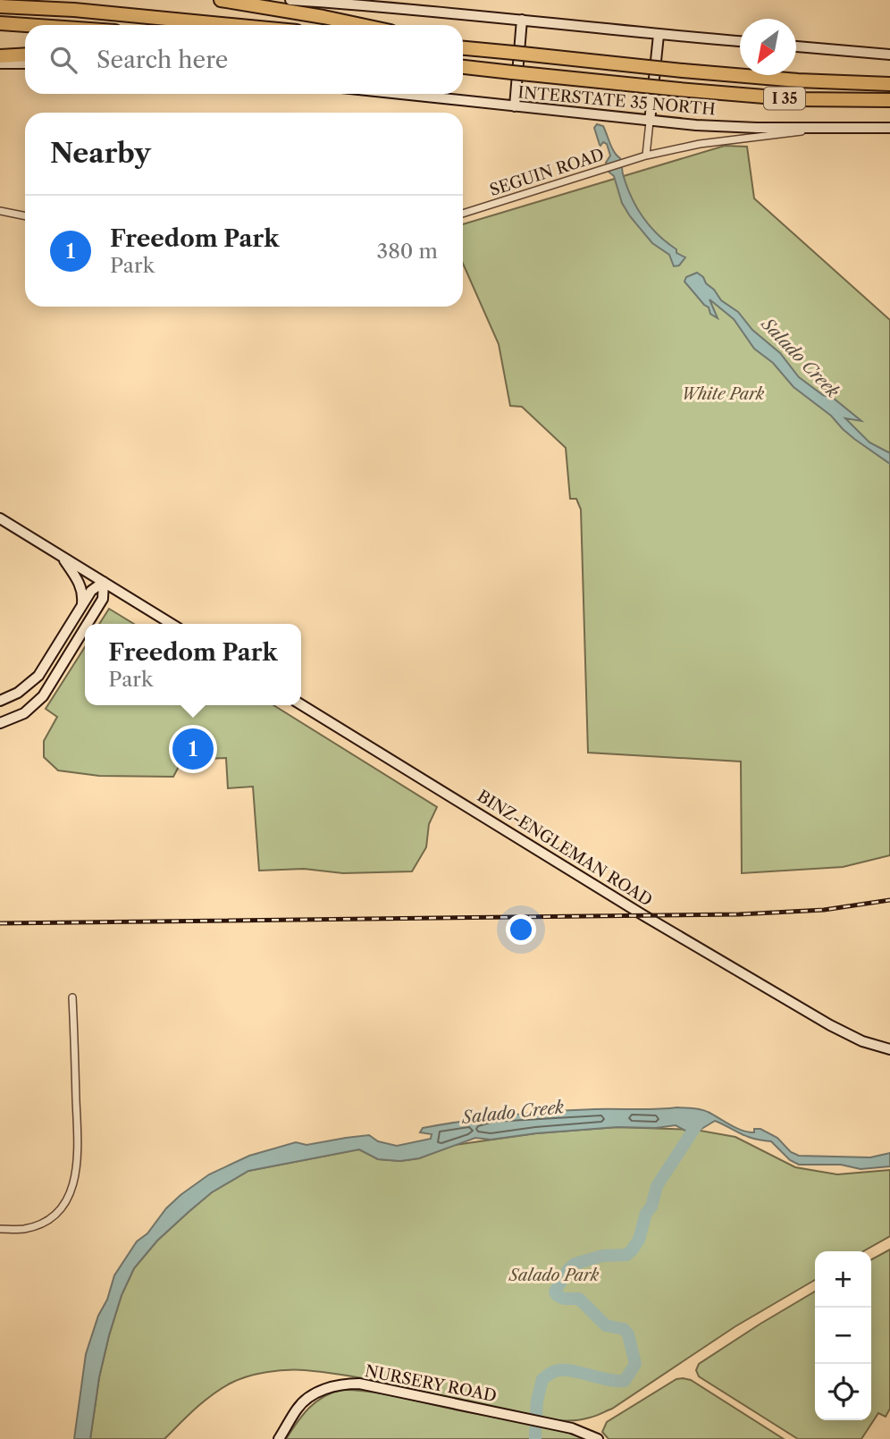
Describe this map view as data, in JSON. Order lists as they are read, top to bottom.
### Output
{
  "streets": {
    "highway": ["I 35"],
    "street": [
      "INTERSTATE 35 NORTH",
      "SEGUIN ROAD",
      "BINZ-ENGLEMAN ROAD",
      "NURSERY ROAD"
    ]
  },
  "crossings": [
    ["INTERSTATE 35 NORTH", "SEGUIN ROAD"]
  ],
  "water": ["Salado Creek"],
  "parks": ["White Park", "Salado Park"],
  "north": "bottom left",
  "page": {
    "search": "Search here",
    "heading": "Nearby",
    "list": [
      {
        "mark": "1",
        "name": "Freedom Park",
        "note": "Park",
        "value": "380 m"
      }
    ],
    "popup": ["Freedom Park", "Park"],
    "pins": "1",
    "map_buttons": ["+", "−"]
  }
}
